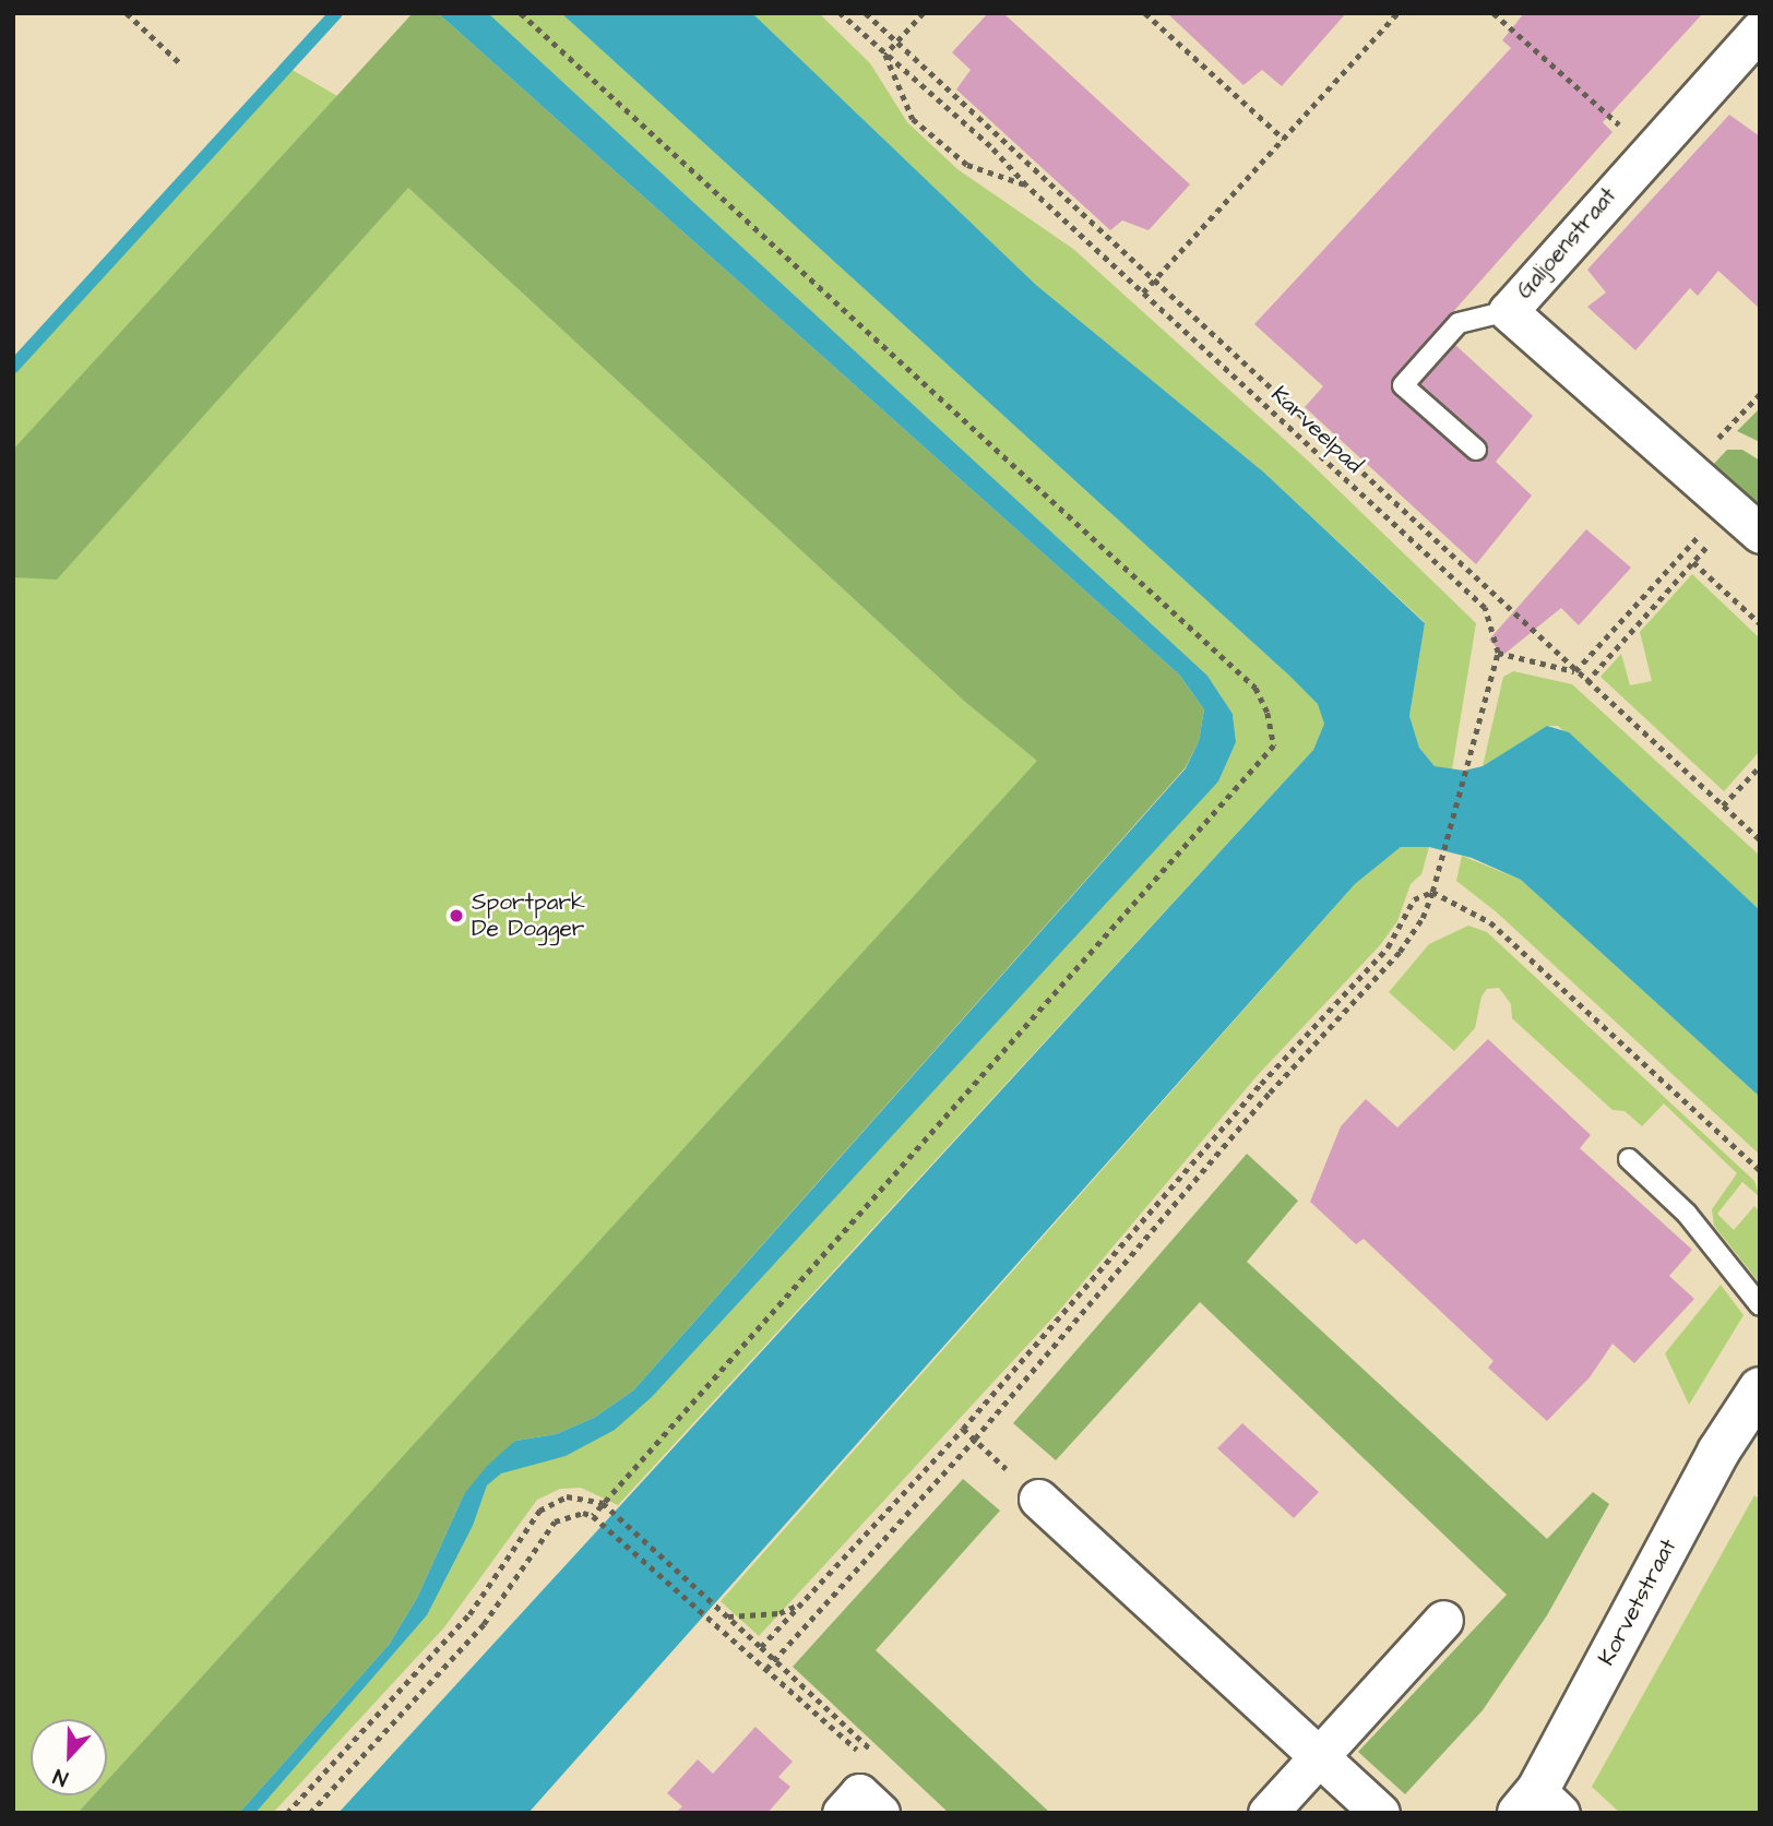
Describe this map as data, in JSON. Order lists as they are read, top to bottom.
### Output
{
  "streets": {
    "street": ["Galjoenstraat", "Korvetstraat"],
    "path": ["Karveelpad"]
  },
  "places": ["Sportpark De Dogger"],
  "north": "bottom"
}
